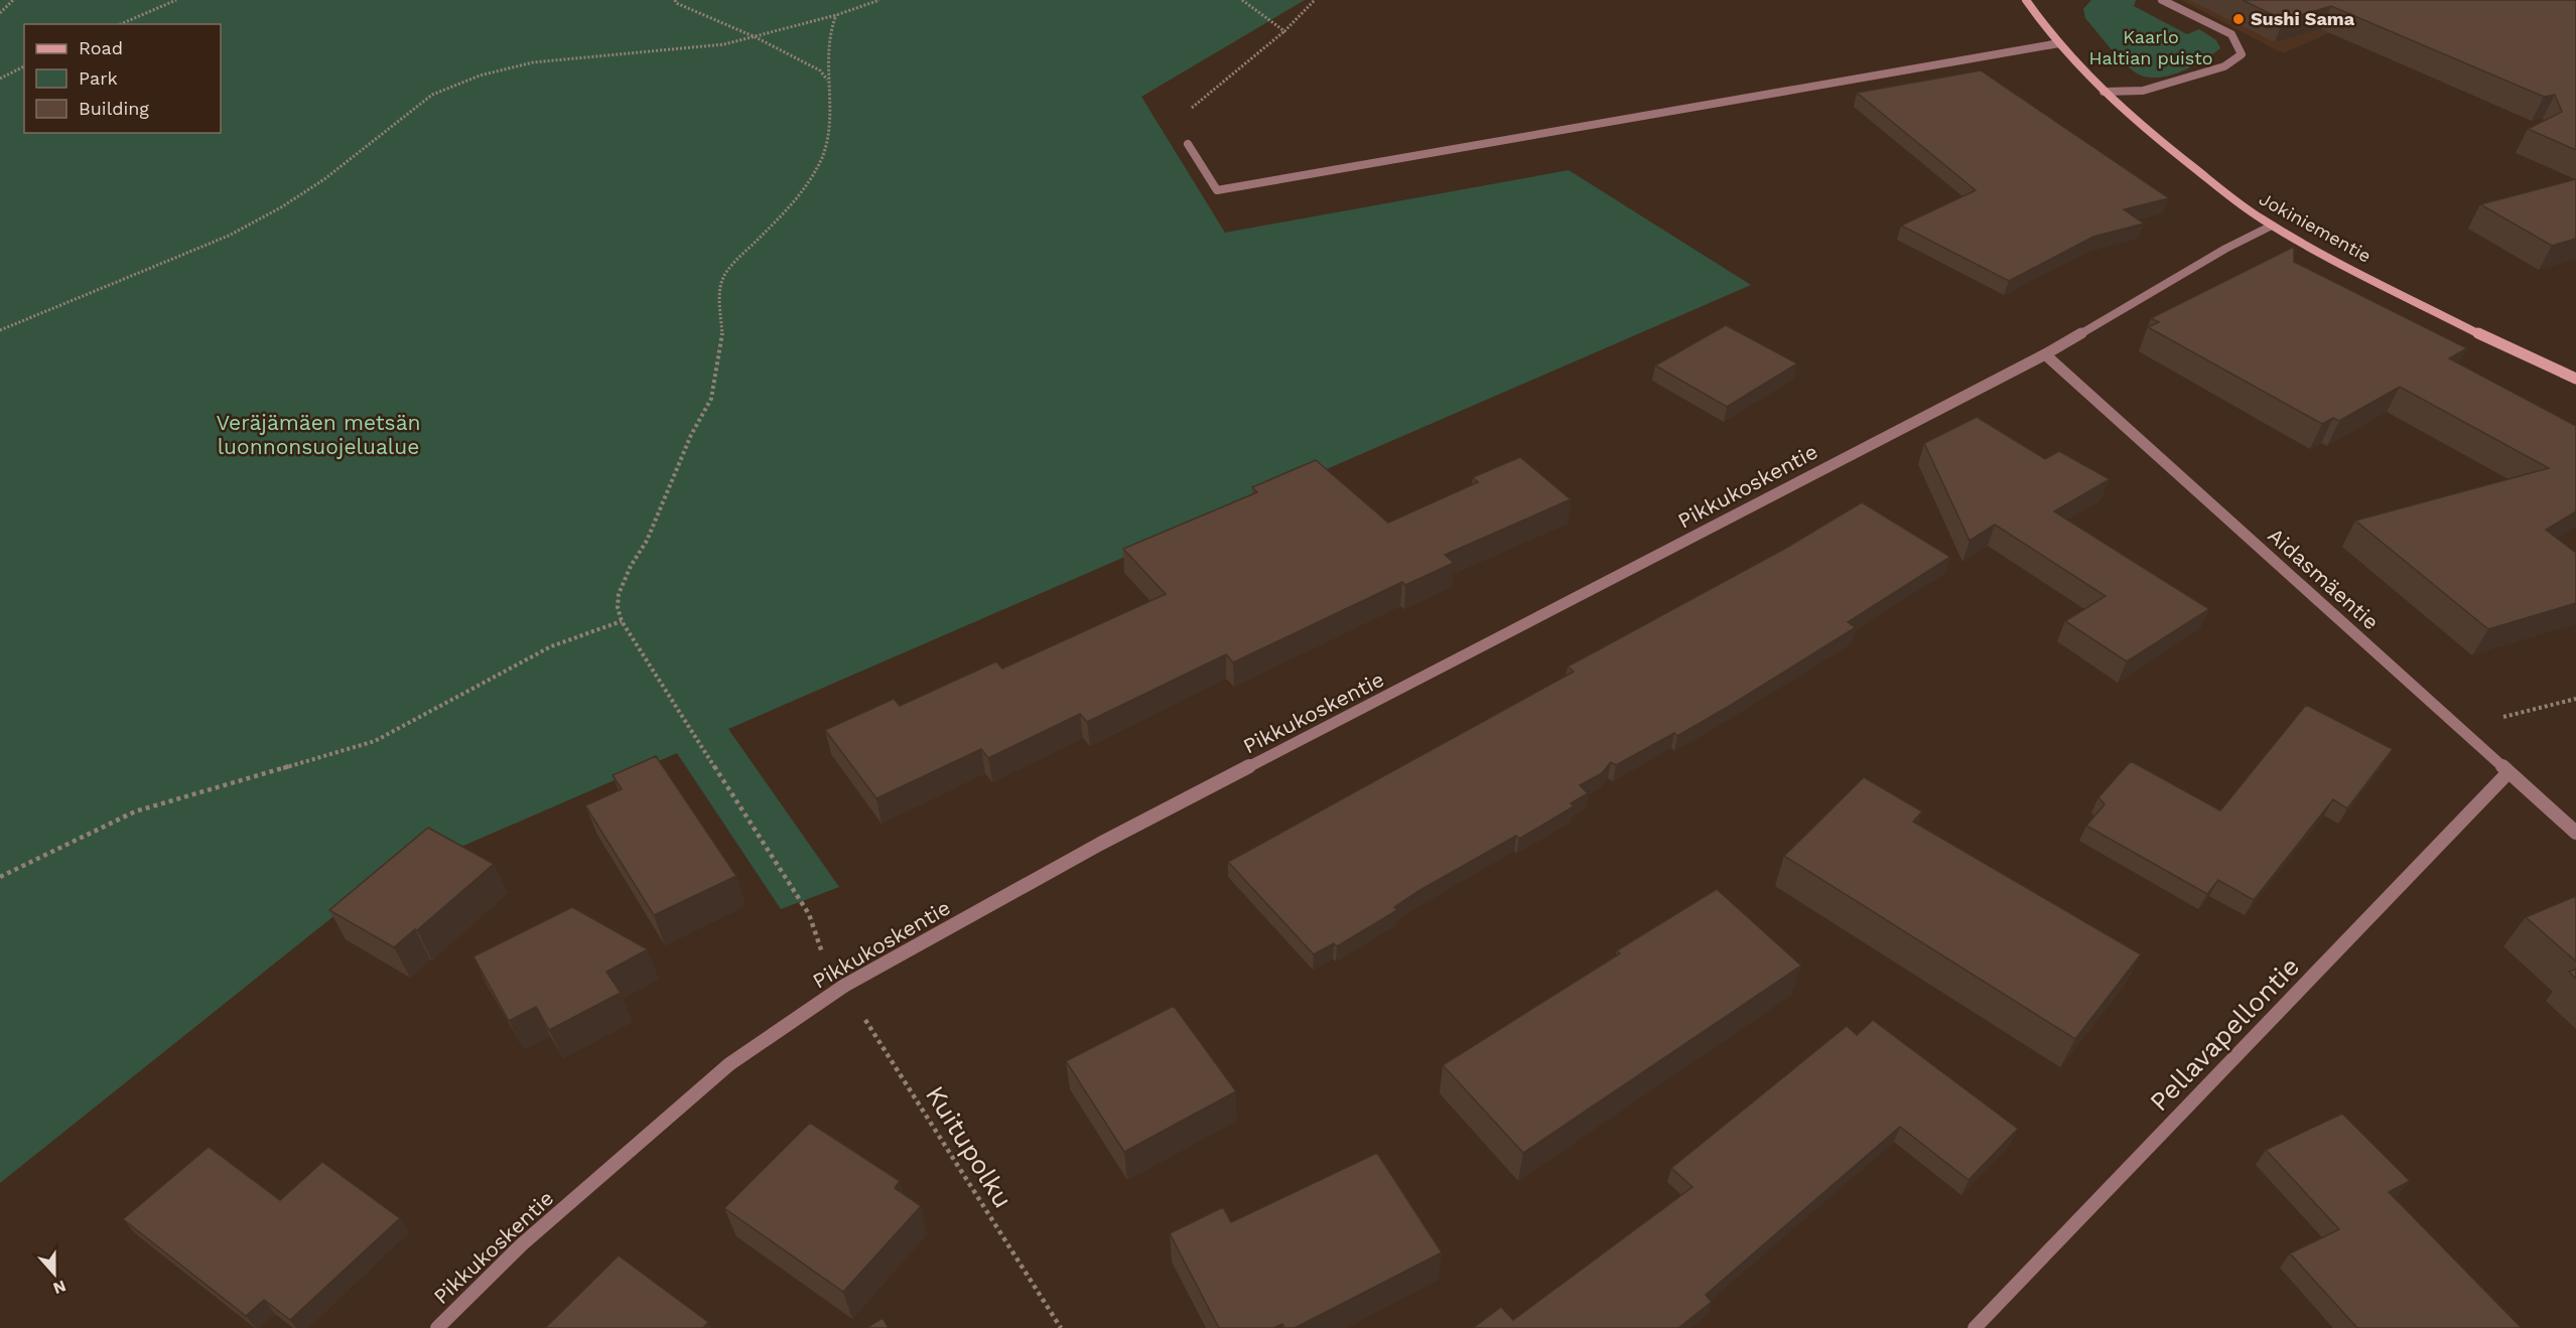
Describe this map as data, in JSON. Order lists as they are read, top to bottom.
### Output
{
  "streets": {
    "street": [
      "Jokiniementie",
      "Pikkukoskentie",
      "Aidasmäentie",
      "Pellavapellontie"
    ],
    "path": ["Kuitupolku"]
  },
  "crossings": [
    ["Jokiniementie", "Pikkukoskentie"],
    ["Pikkukoskentie", "Aidasmäentie"],
    ["Pikkukoskentie", "Kuitupolku"],
    ["Aidasmäentie", "Pellavapellontie"]
  ],
  "parks": ["Kaarlo Haltian puisto", "Veräjämäen metsän luonnonsuojelualue"],
  "places": ["Sushi Sama"],
  "legend": ["Road", "Park", "Building"],
  "north": "bottom"
}
